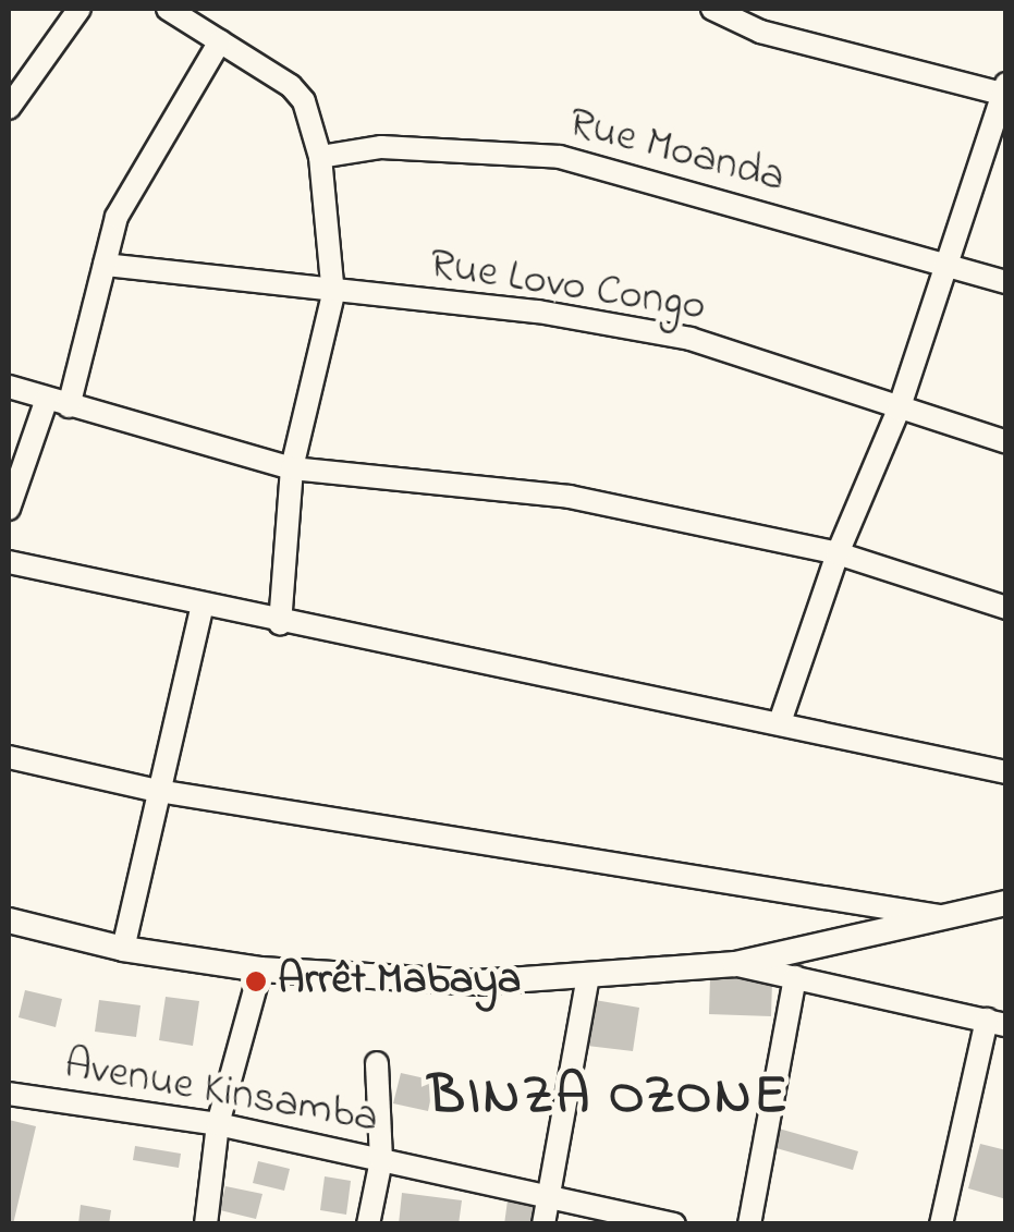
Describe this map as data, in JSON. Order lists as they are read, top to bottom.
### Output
{
  "streets": {
    "street": ["Rue Moanda", "Rue Lovo Congo", "Avenue Kinsamba"]
  },
  "districts": ["BINZA OZONE"],
  "places": ["Arrêt Mabaya"]
}
